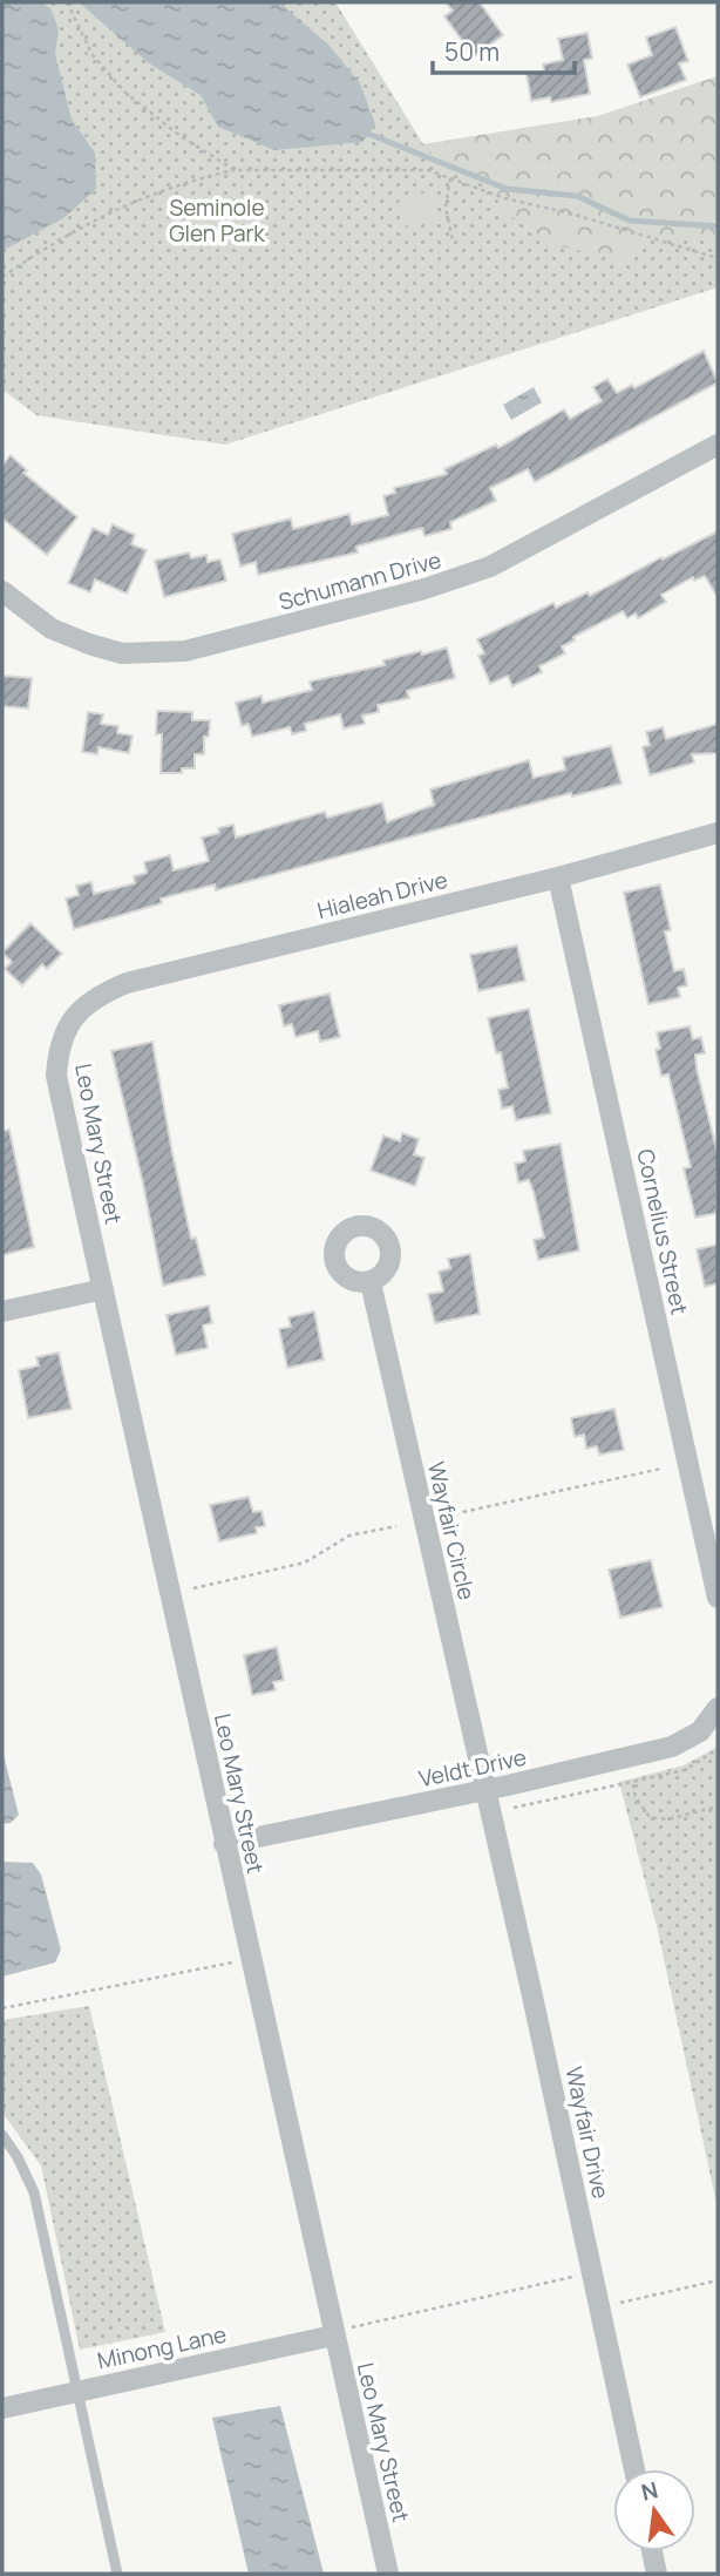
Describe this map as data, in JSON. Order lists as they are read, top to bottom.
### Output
{
  "streets": {
    "street": [
      "Schumann Drive",
      "Hialeah Drive",
      "Leo Mary Street",
      "Cornelius Street",
      "Wayfair Circle",
      "Veldt Drive",
      "Wayfair Drive",
      "Minong Lane"
    ]
  },
  "crossings": [
    ["Hialeah Drive", "Leo Mary Street"],
    ["Hialeah Drive", "Cornelius Street"],
    ["Leo Mary Street", "Veldt Drive"],
    ["Leo Mary Street", "Minong Lane"],
    ["Wayfair Circle", "Veldt Drive"],
    ["Wayfair Circle", "Wayfair Drive"],
    ["Veldt Drive", "Wayfair Drive"]
  ],
  "parks": ["Seminole Glen Park"],
  "scale_bar": "50 m",
  "north": "top"
}
